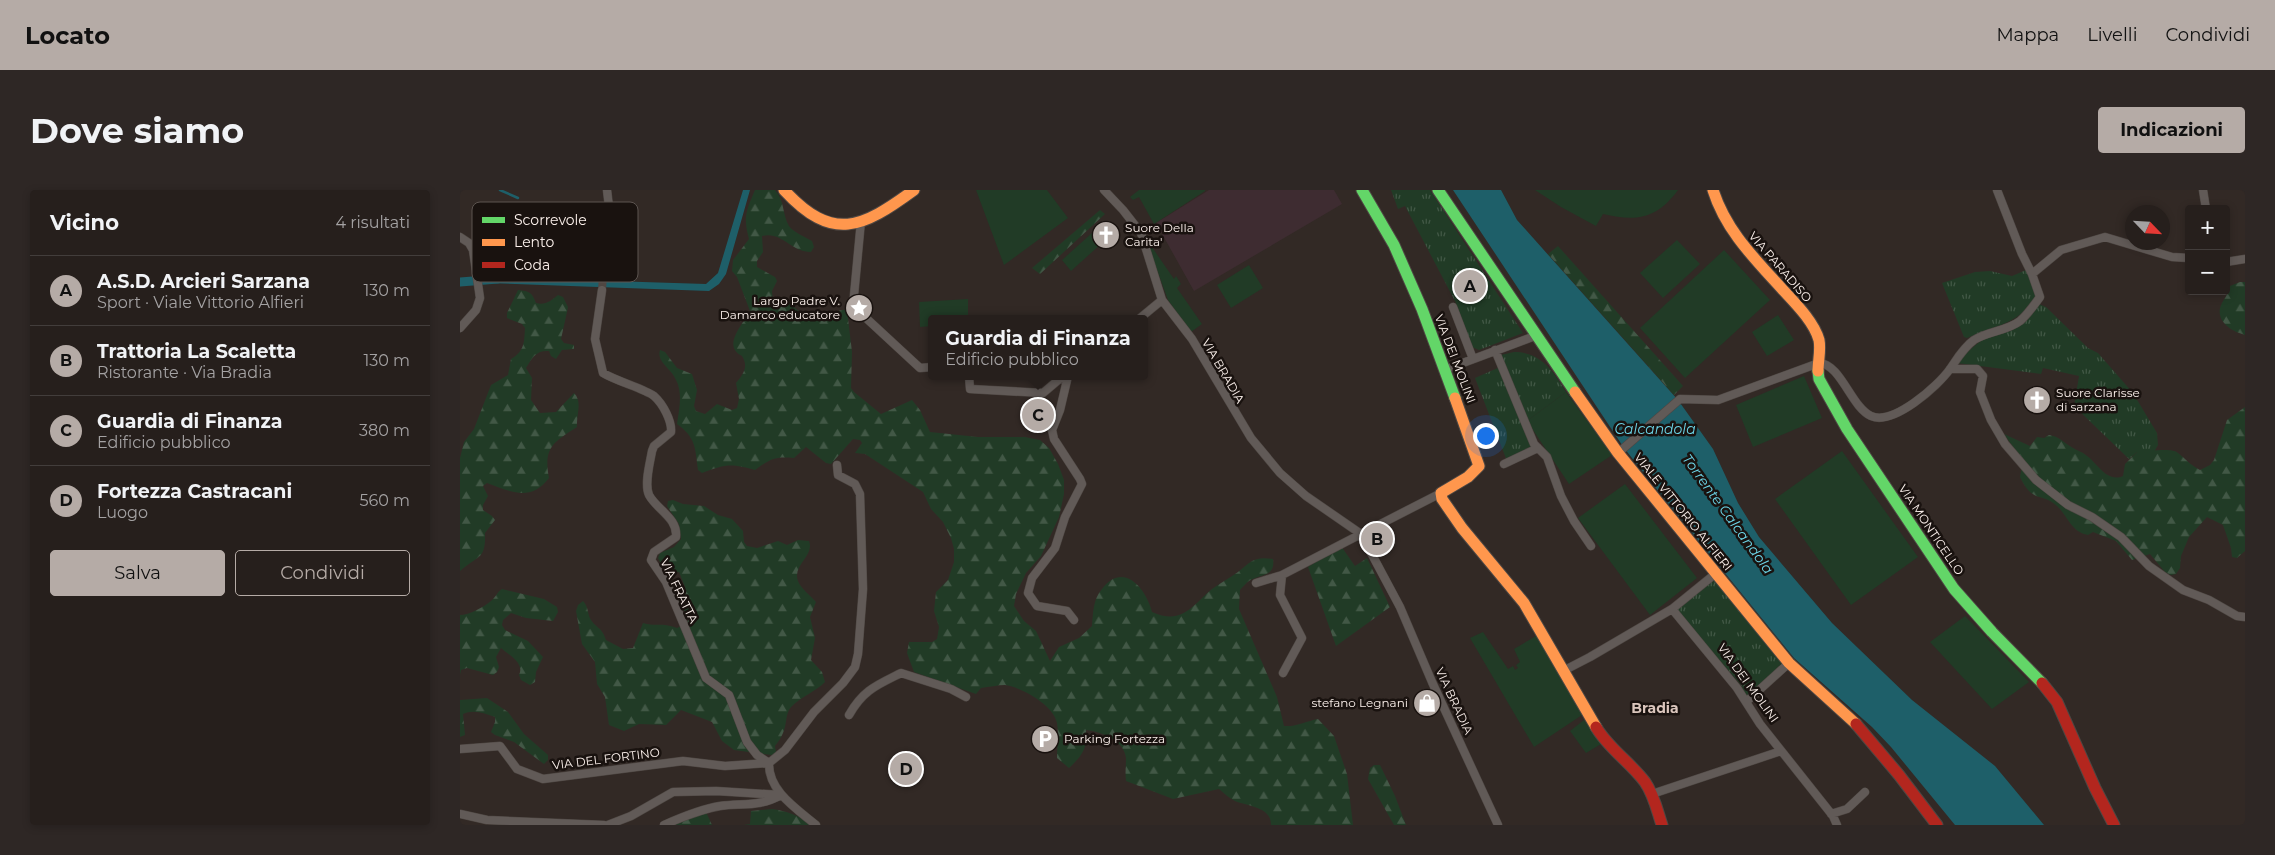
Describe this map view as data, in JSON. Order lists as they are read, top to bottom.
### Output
{
  "streets": {
    "street": [
      "VIA PARADISO",
      "VIA DEI MOLINI",
      "VIA BRADIA",
      "VIALE VITTORIO ALFIERI",
      "VIA MONTICELLO",
      "VIA FRATTA",
      "VIA DEL FORTINO"
    ]
  },
  "crossings": [
    ["VIA PARADISO", "VIA MONTICELLO"],
    ["VIA FRATTA", "VIA DEL FORTINO"]
  ],
  "districts": ["Bradia"],
  "water": ["Calcandola", "Torrente Calcandola"],
  "places": {
    "church": ["Suore Della Carita'", "Suore Clarisse di sarzana"],
    "place": ["Largo Padre V. Damarco educatore"],
    "shop": ["stefano Legnani"],
    "parking": ["Parking Fortezza"]
  },
  "legend": ["Scorrevole", "Lento", "Coda"],
  "north": "bottom right",
  "page": {
    "header": "Locato",
    "nav": ["Mappa", "Livelli", "Condividi"],
    "buttons": [
      "Indicazioni",
      ["Salva", "Condividi"]
    ],
    "title": "Dove siamo",
    "heading": ["Vicino", "4 risultati"],
    "map_buttons": ["+", "−"],
    "list": [
      {
        "mark": "A",
        "name": "A.S.D. Arcieri Sarzana",
        "note": "Sport · Viale Vittorio Alfieri",
        "value": "130 m"
      },
      {
        "mark": "B",
        "name": "Trattoria La Scaletta",
        "note": "Ristorante · Via Bradia",
        "value": "130 m"
      },
      {
        "mark": "C",
        "name": "Guardia di Finanza",
        "note": "Edificio pubblico",
        "value": "380 m"
      },
      {
        "mark": "D",
        "name": "Fortezza Castracani",
        "note": "Luogo",
        "value": "560 m"
      }
    ],
    "pins": [
      "A",
      "C",
      "B",
      "D"
    ],
    "popup": ["Guardia di Finanza", "Edificio pubblico"]
  }
}
